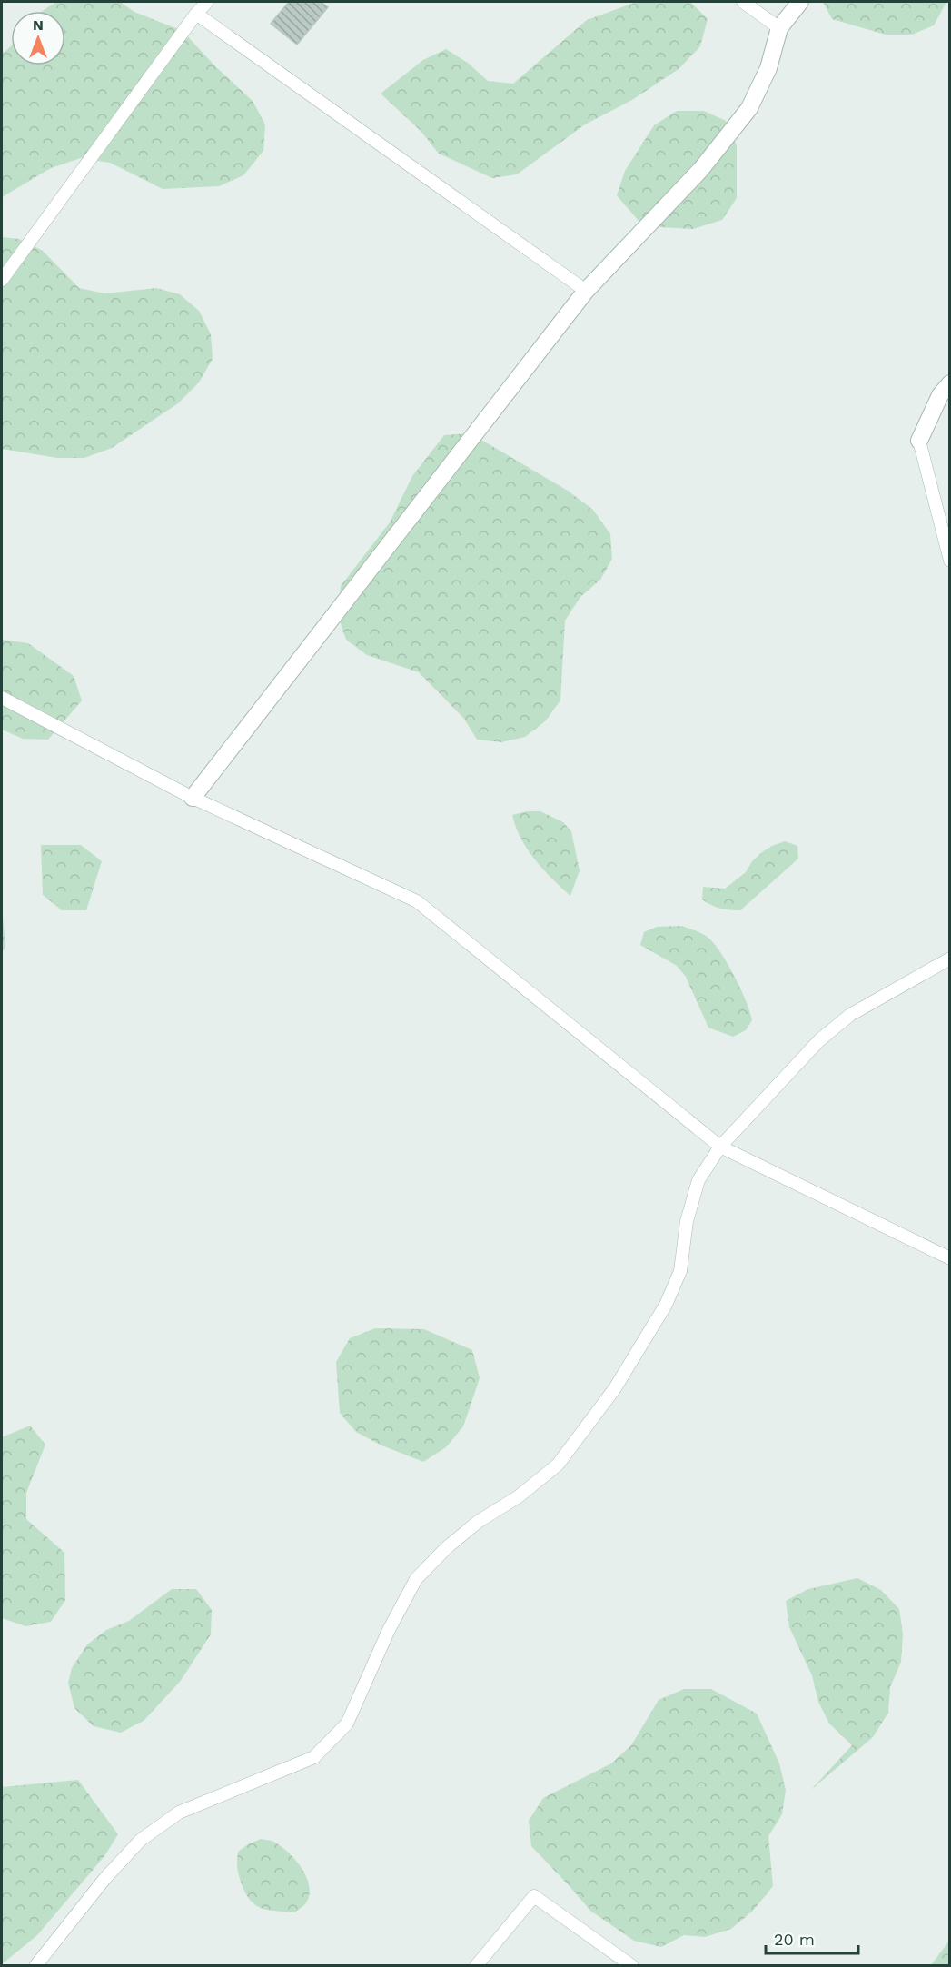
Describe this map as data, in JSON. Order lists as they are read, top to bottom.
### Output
{
  "scale_bar": "20 m",
  "north": "top"
}
